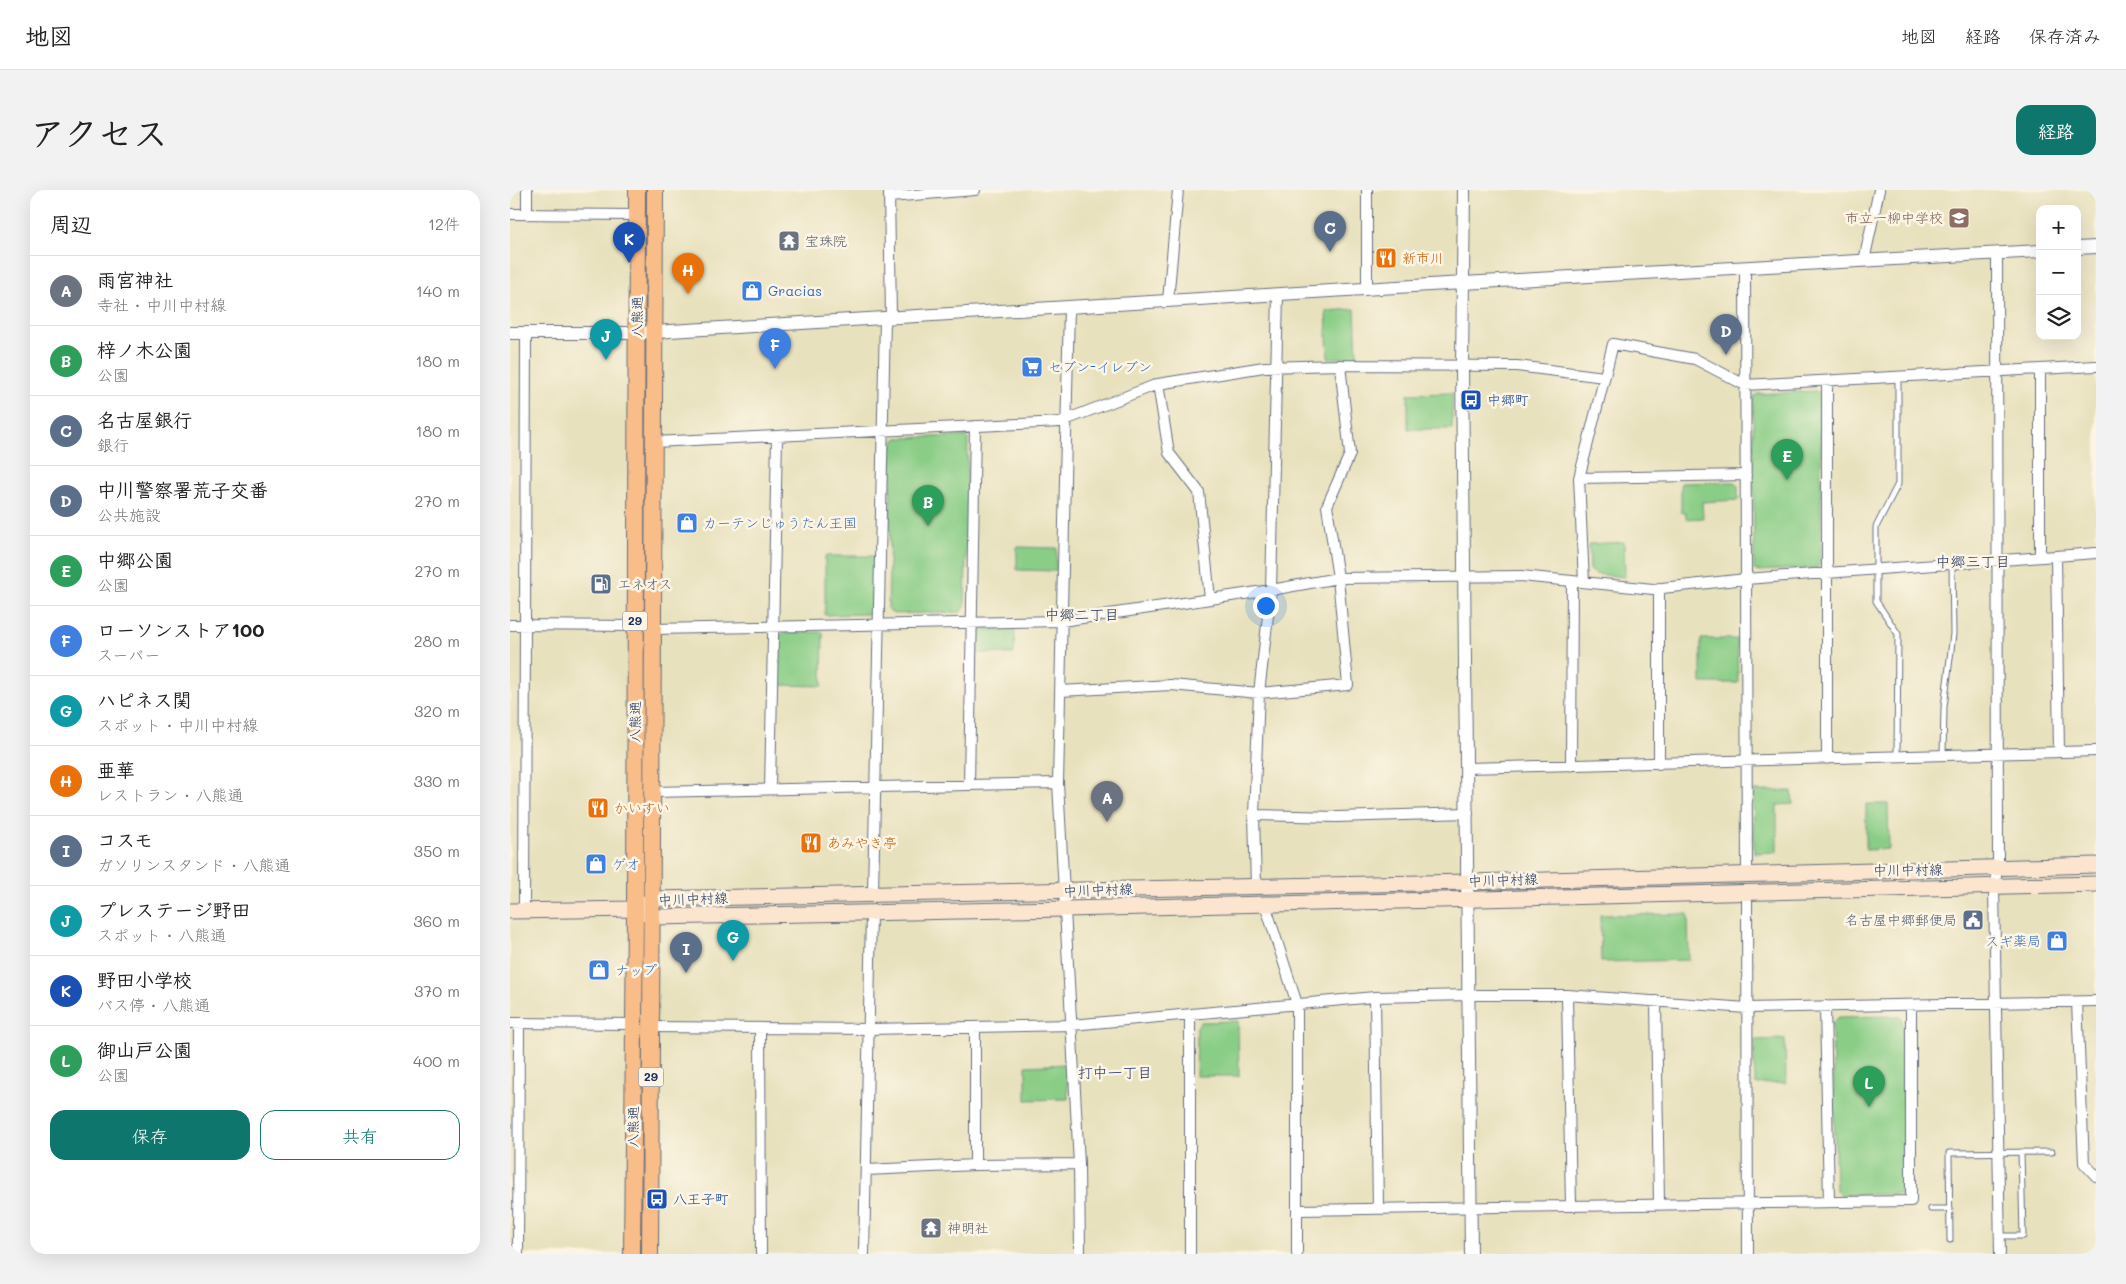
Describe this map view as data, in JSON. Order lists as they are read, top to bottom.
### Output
{
  "streets": {
    "main road": ["八熊通", "29", "中川中村線"]
  },
  "crossings": [
    ["八熊通", "中川中村線"]
  ],
  "districts": ["中郷三丁目", "中郷二丁目", "打中一丁目"],
  "places": {
    "school or university": ["市立一柳中学校"],
    "temple": ["宝珠院", "神明社"],
    "restaurant": ["新市川", "かいすい", "あみやき亭"],
    "shop": [
      "Gracias",
      "カーテンじゅうたん王国",
      "ゲオ",
      "スギ薬局",
      "ナップ"
    ],
    "supermarket": ["セブン-イレブン"],
    "bus stop": ["中郷町", "八王子町"],
    "fuel station": ["エネオス"],
    "public building": ["名古屋中郷郵便局"]
  },
  "page": {
    "header": "地図",
    "nav": ["地図", "経路", "保存済み"],
    "title": "アクセス",
    "buttons": [
      "経路",
      ["保存", "共有"]
    ],
    "heading": ["周辺", "12件"],
    "map_buttons": ["+", "−"],
    "pins": [
      "C",
      "K",
      "H",
      "D",
      "J",
      "F",
      "E",
      "B",
      "A",
      "G",
      "I",
      "L"
    ],
    "list": [
      {
        "mark": "A",
        "name": "雨宮神社",
        "note": "寺社 · 中川中村線",
        "value": "140 m"
      },
      {
        "mark": "B",
        "name": "梓ノ木公園",
        "note": "公園",
        "value": "180 m"
      },
      {
        "mark": "C",
        "name": "名古屋銀行",
        "note": "銀行",
        "value": "180 m"
      },
      {
        "mark": "D",
        "name": "中川警察署荒子交番",
        "note": "公共施設",
        "value": "270 m"
      },
      {
        "mark": "E",
        "name": "中郷公園",
        "note": "公園",
        "value": "270 m"
      },
      {
        "mark": "F",
        "name": "ローソンストア100",
        "note": "スーパー",
        "value": "280 m"
      },
      {
        "mark": "G",
        "name": "ハピネス関",
        "note": "スポット · 中川中村線",
        "value": "320 m"
      },
      {
        "mark": "H",
        "name": "亜華",
        "note": "レストラン · 八熊通",
        "value": "330 m"
      },
      {
        "mark": "I",
        "name": "コスモ",
        "note": "ガソリンスタンド · 八熊通",
        "value": "350 m"
      },
      {
        "mark": "J",
        "name": "プレステージ野田",
        "note": "スポット · 八熊通",
        "value": "360 m"
      },
      {
        "mark": "K",
        "name": "野田小学校",
        "note": "バス停 · 八熊通",
        "value": "370 m"
      },
      {
        "mark": "L",
        "name": "御山戸公園",
        "note": "公園",
        "value": "400 m"
      }
    ]
  }
}
